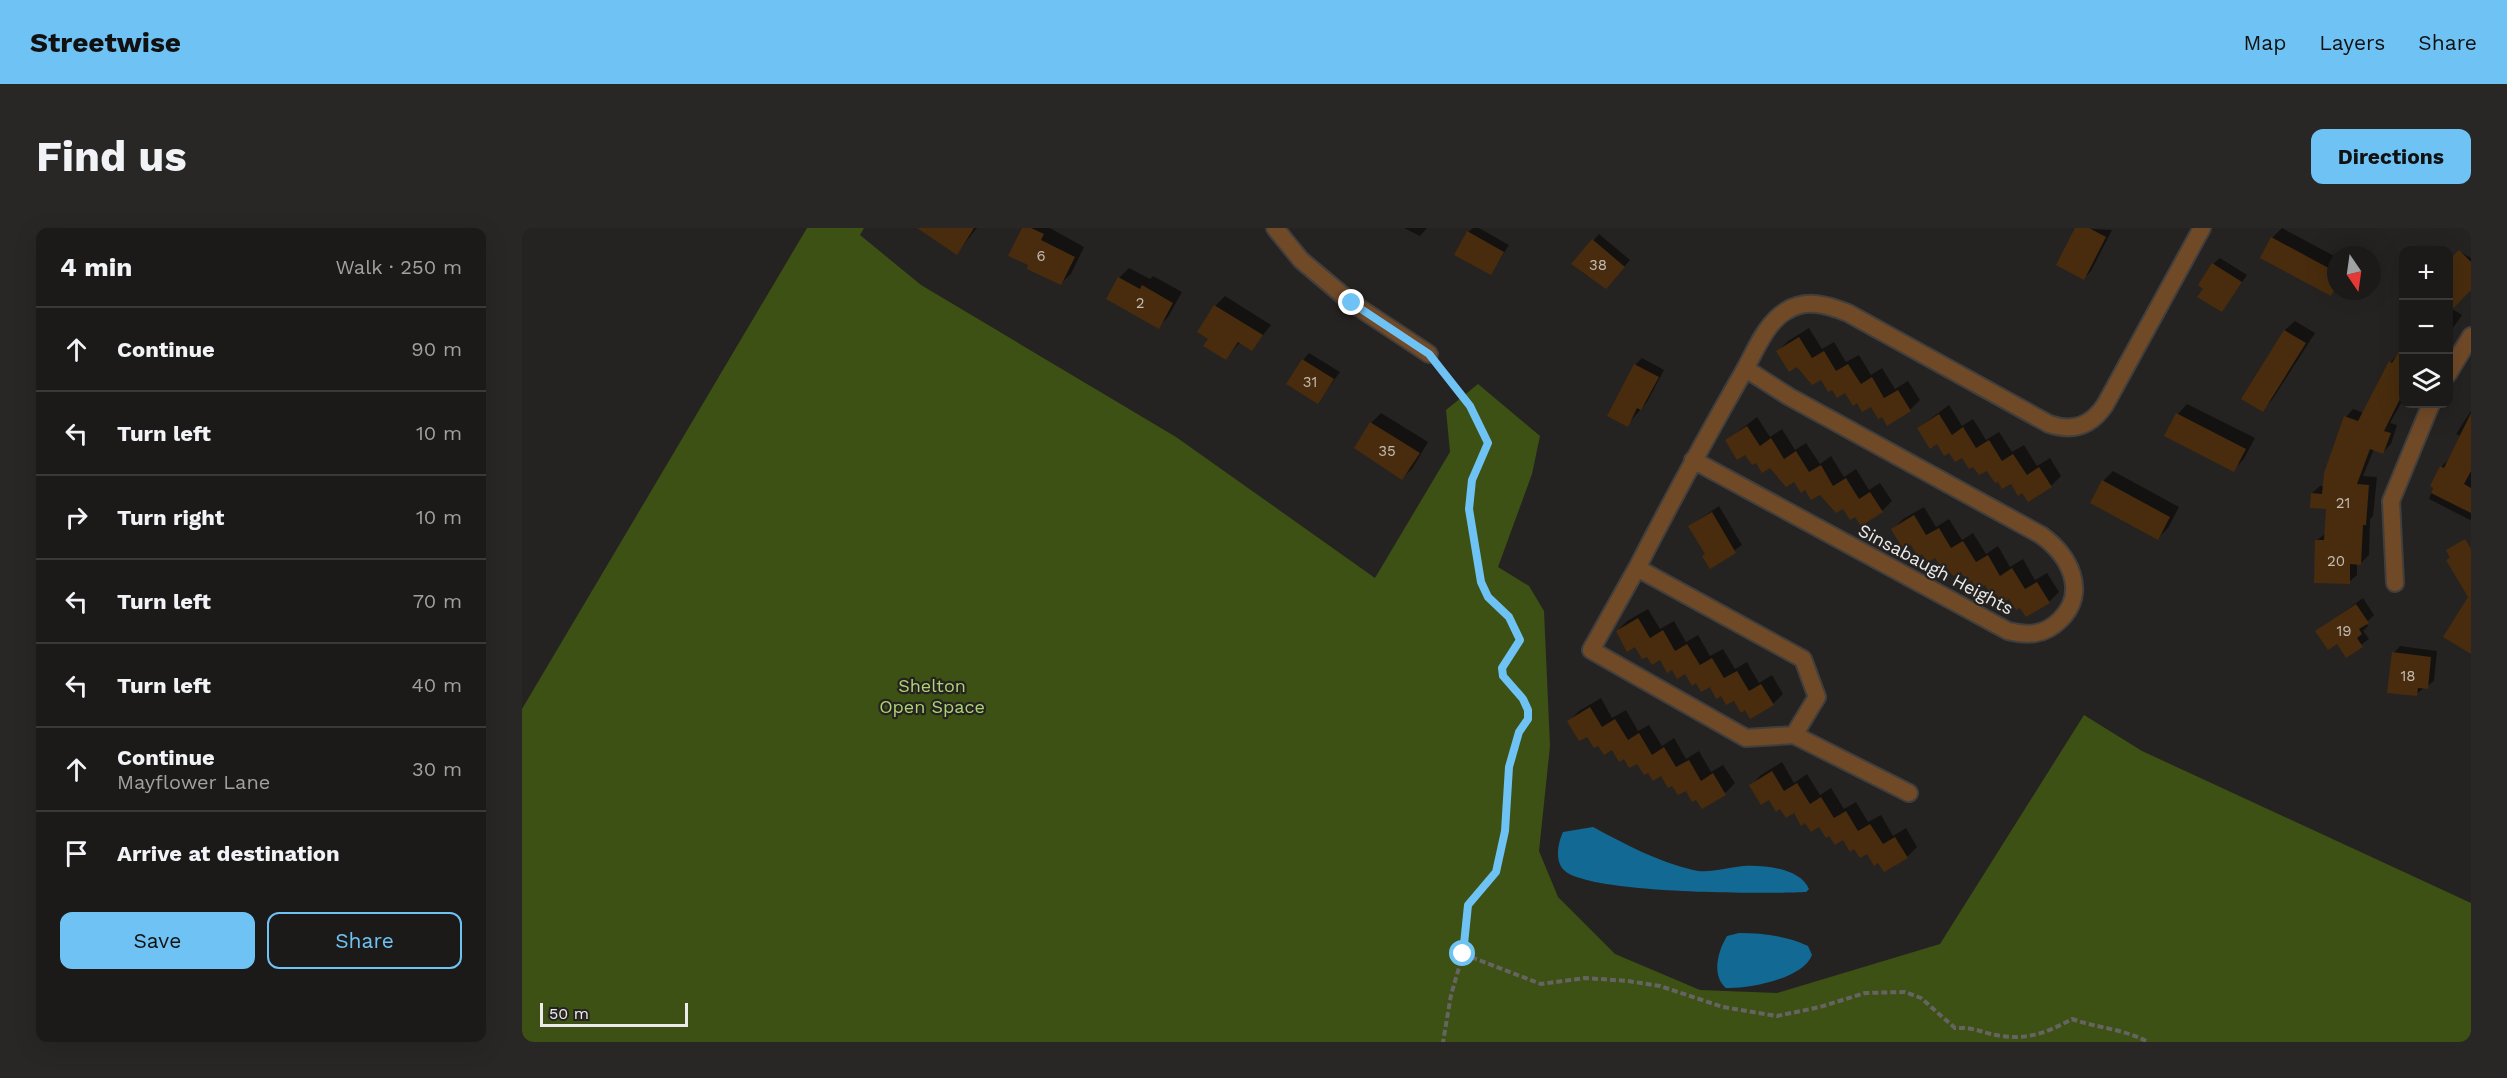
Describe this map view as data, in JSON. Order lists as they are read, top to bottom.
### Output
{
  "streets": {
    "street": ["Sinsabaugh Heights"]
  },
  "parks": ["Shelton Open Space"],
  "house_numbers": [
    "6",
    "38",
    "2",
    "31",
    "35",
    "21",
    "20",
    "19",
    "18"
  ],
  "scale_bar": "50 m",
  "north": "bottom",
  "page": {
    "header": "Streetwise",
    "nav": ["Map", "Layers", "Share"],
    "buttons": [
      "Directions",
      ["Save", "Share"]
    ],
    "title": "Find us",
    "heading": ["4 min", "Walk · 250 m"],
    "map_buttons": ["+", "−"],
    "list": [
      ["Continue", "90 m"],
      ["Turn left", "10 m"],
      ["Turn right", "10 m"],
      ["Turn left", "70 m"],
      ["Turn left", "40 m"],
      ["Continue", "Mayflower Lane", "30 m"],
      "Arrive at destination"
    ],
    "scale": "50 m"
  }
}
